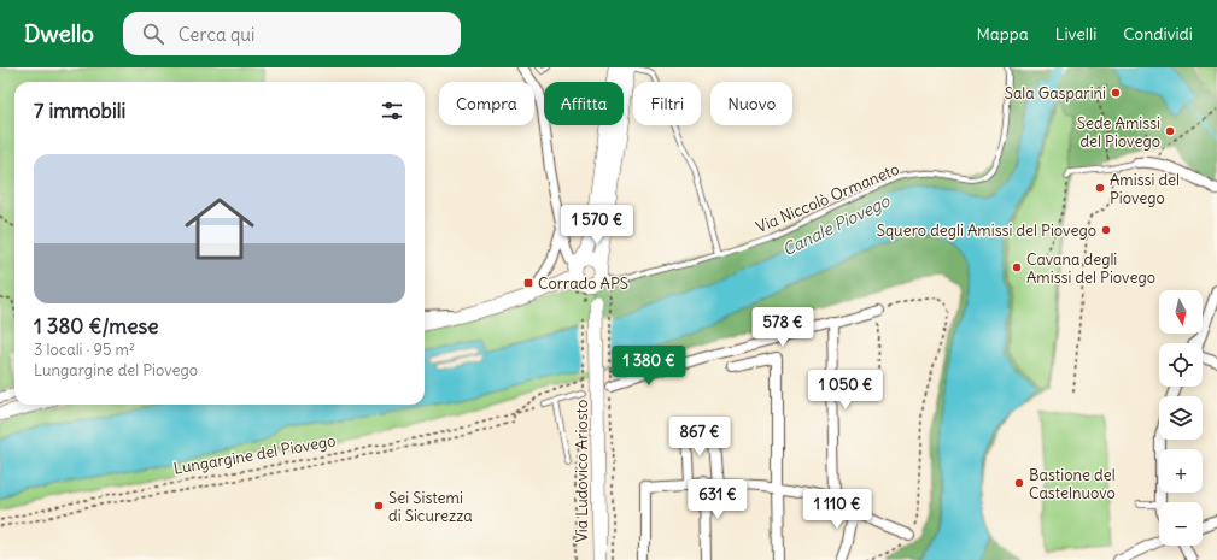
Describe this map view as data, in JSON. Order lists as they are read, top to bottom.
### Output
{
  "streets": {
    "main road": ["Via Ludovico Ariosto"],
    "lane": ["Via Niccolò Ormaneto"],
    "path": ["Lungargine del Piovego"]
  },
  "water": ["Canale Piovego"],
  "places": {
    "other": [
      "Sala Gasparini",
      "Sede Amissi del Piovego",
      "Amissi del Piovego",
      "Squero degli Amissi del Piovego",
      "Cavana degli Amissi del Piovego",
      "Bastione del Castelnuovo",
      "Sei Sistemi di Sicurezza"
    ],
    "transit": ["Corrado APS"]
  },
  "north": "bottom",
  "page": {
    "header": "Dwello",
    "search": "Cerca qui",
    "nav": ["Mappa", "Livelli", "Condividi"],
    "chip": [
      "Compra",
      "Affitta",
      "Filtri",
      "Nuovo"
    ],
    "heading": "7 immobili",
    "list": [
      {
        "name": "1 380 €/mese",
        "note": "3 locali · 95 m² · Lungargine del Piovego"
      }
    ],
    "price": [
      "1 570 €",
      "578 €",
      "1 380 €",
      "1 050 €",
      "867 €",
      "631 €",
      "1 110 €"
    ],
    "map_buttons": ["+", "−"]
  }
}
